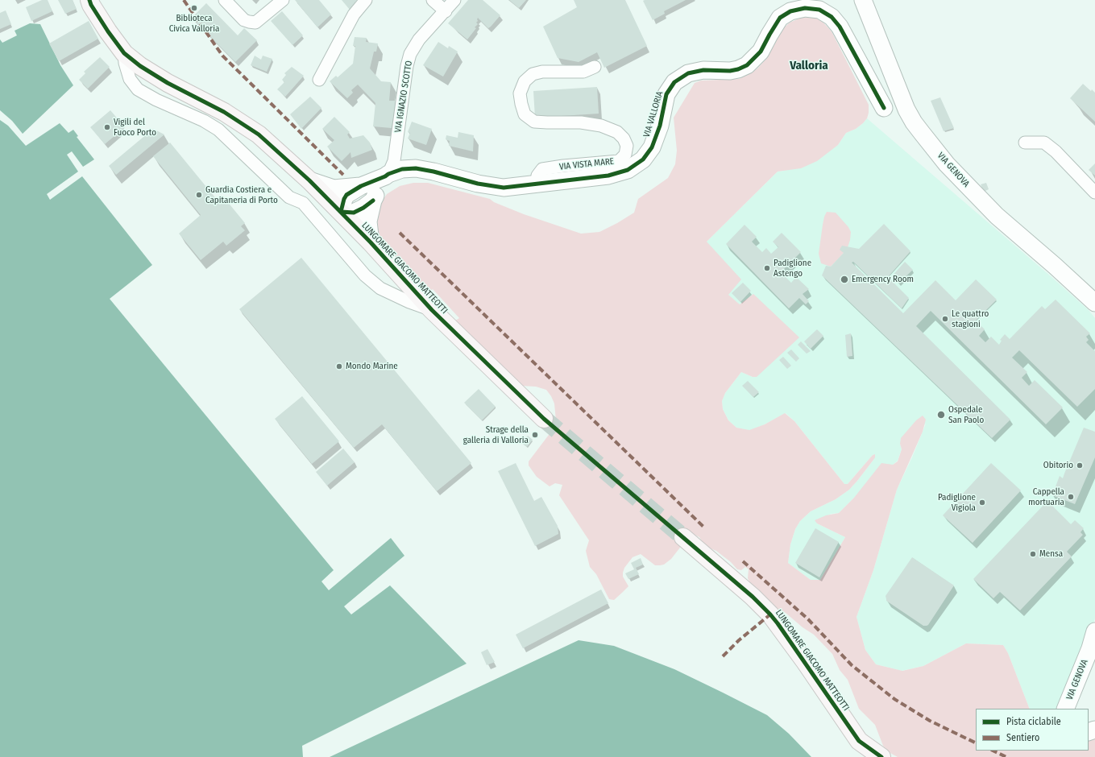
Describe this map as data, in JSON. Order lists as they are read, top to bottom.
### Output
{
  "streets": {
    "main road": ["LUNGOMARE GIACOMO MATTEOTTI"],
    "street": [
      "VIA IGNAZIO SCOTTO",
      "VIA VALLORIA",
      "VIA VISTA MARE",
      "VIA GENOVA"
    ]
  },
  "crossings": [
    ["VIA IGNAZIO SCOTTO", "VIA VALLORIA"],
    ["VIA VALLORIA", "VIA VISTA MARE"],
    ["VIA VALLORIA", "VIA GENOVA"]
  ],
  "districts": ["Valloria"],
  "places": [
    "Biblioteca Civica Valloria",
    "Vigili del Fuoco Porto",
    "Guardia Costiera e Capitaneria di Porto",
    "Padiglione Astengo",
    "Emergency Room",
    "Le quattro stagioni",
    "Mondo Marine",
    "Ospedale San Paolo",
    "Strage della galleria di Valloria",
    "Obitorio",
    "Cappella mortuaria",
    "Padiglione Vigiola",
    "Mensa"
  ],
  "legend": ["Pista ciclabile", "Sentiero"]
}
